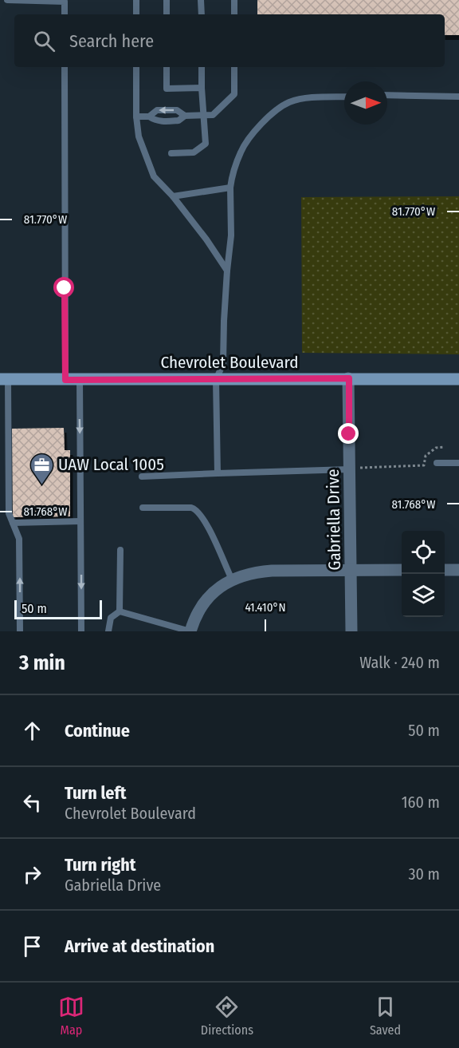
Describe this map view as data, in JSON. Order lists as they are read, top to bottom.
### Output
{
  "streets": {
    "main road": ["Chevrolet Boulevard"],
    "street": ["Gabriella Drive"]
  },
  "crossings": [
    ["Chevrolet Boulevard", "Gabriella Drive"]
  ],
  "places": {
    "office": ["UAW Local 1005"]
  },
  "scale_bar": "50 m",
  "north": "right",
  "page": {
    "search": "Search here",
    "scale": "50 m",
    "heading": ["3 min", "Walk · 240 m"],
    "list": [
      ["Continue", "50 m"],
      ["Turn left", "Chevrolet Boulevard", "160 m"],
      ["Turn right", "Gabriella Drive", "30 m"],
      "Arrive at destination"
    ],
    "nav": ["Map", "Directions", "Saved"]
  },
  "coordinates": ["81.770°W", "81.768°W", "41.410°N"]
}
